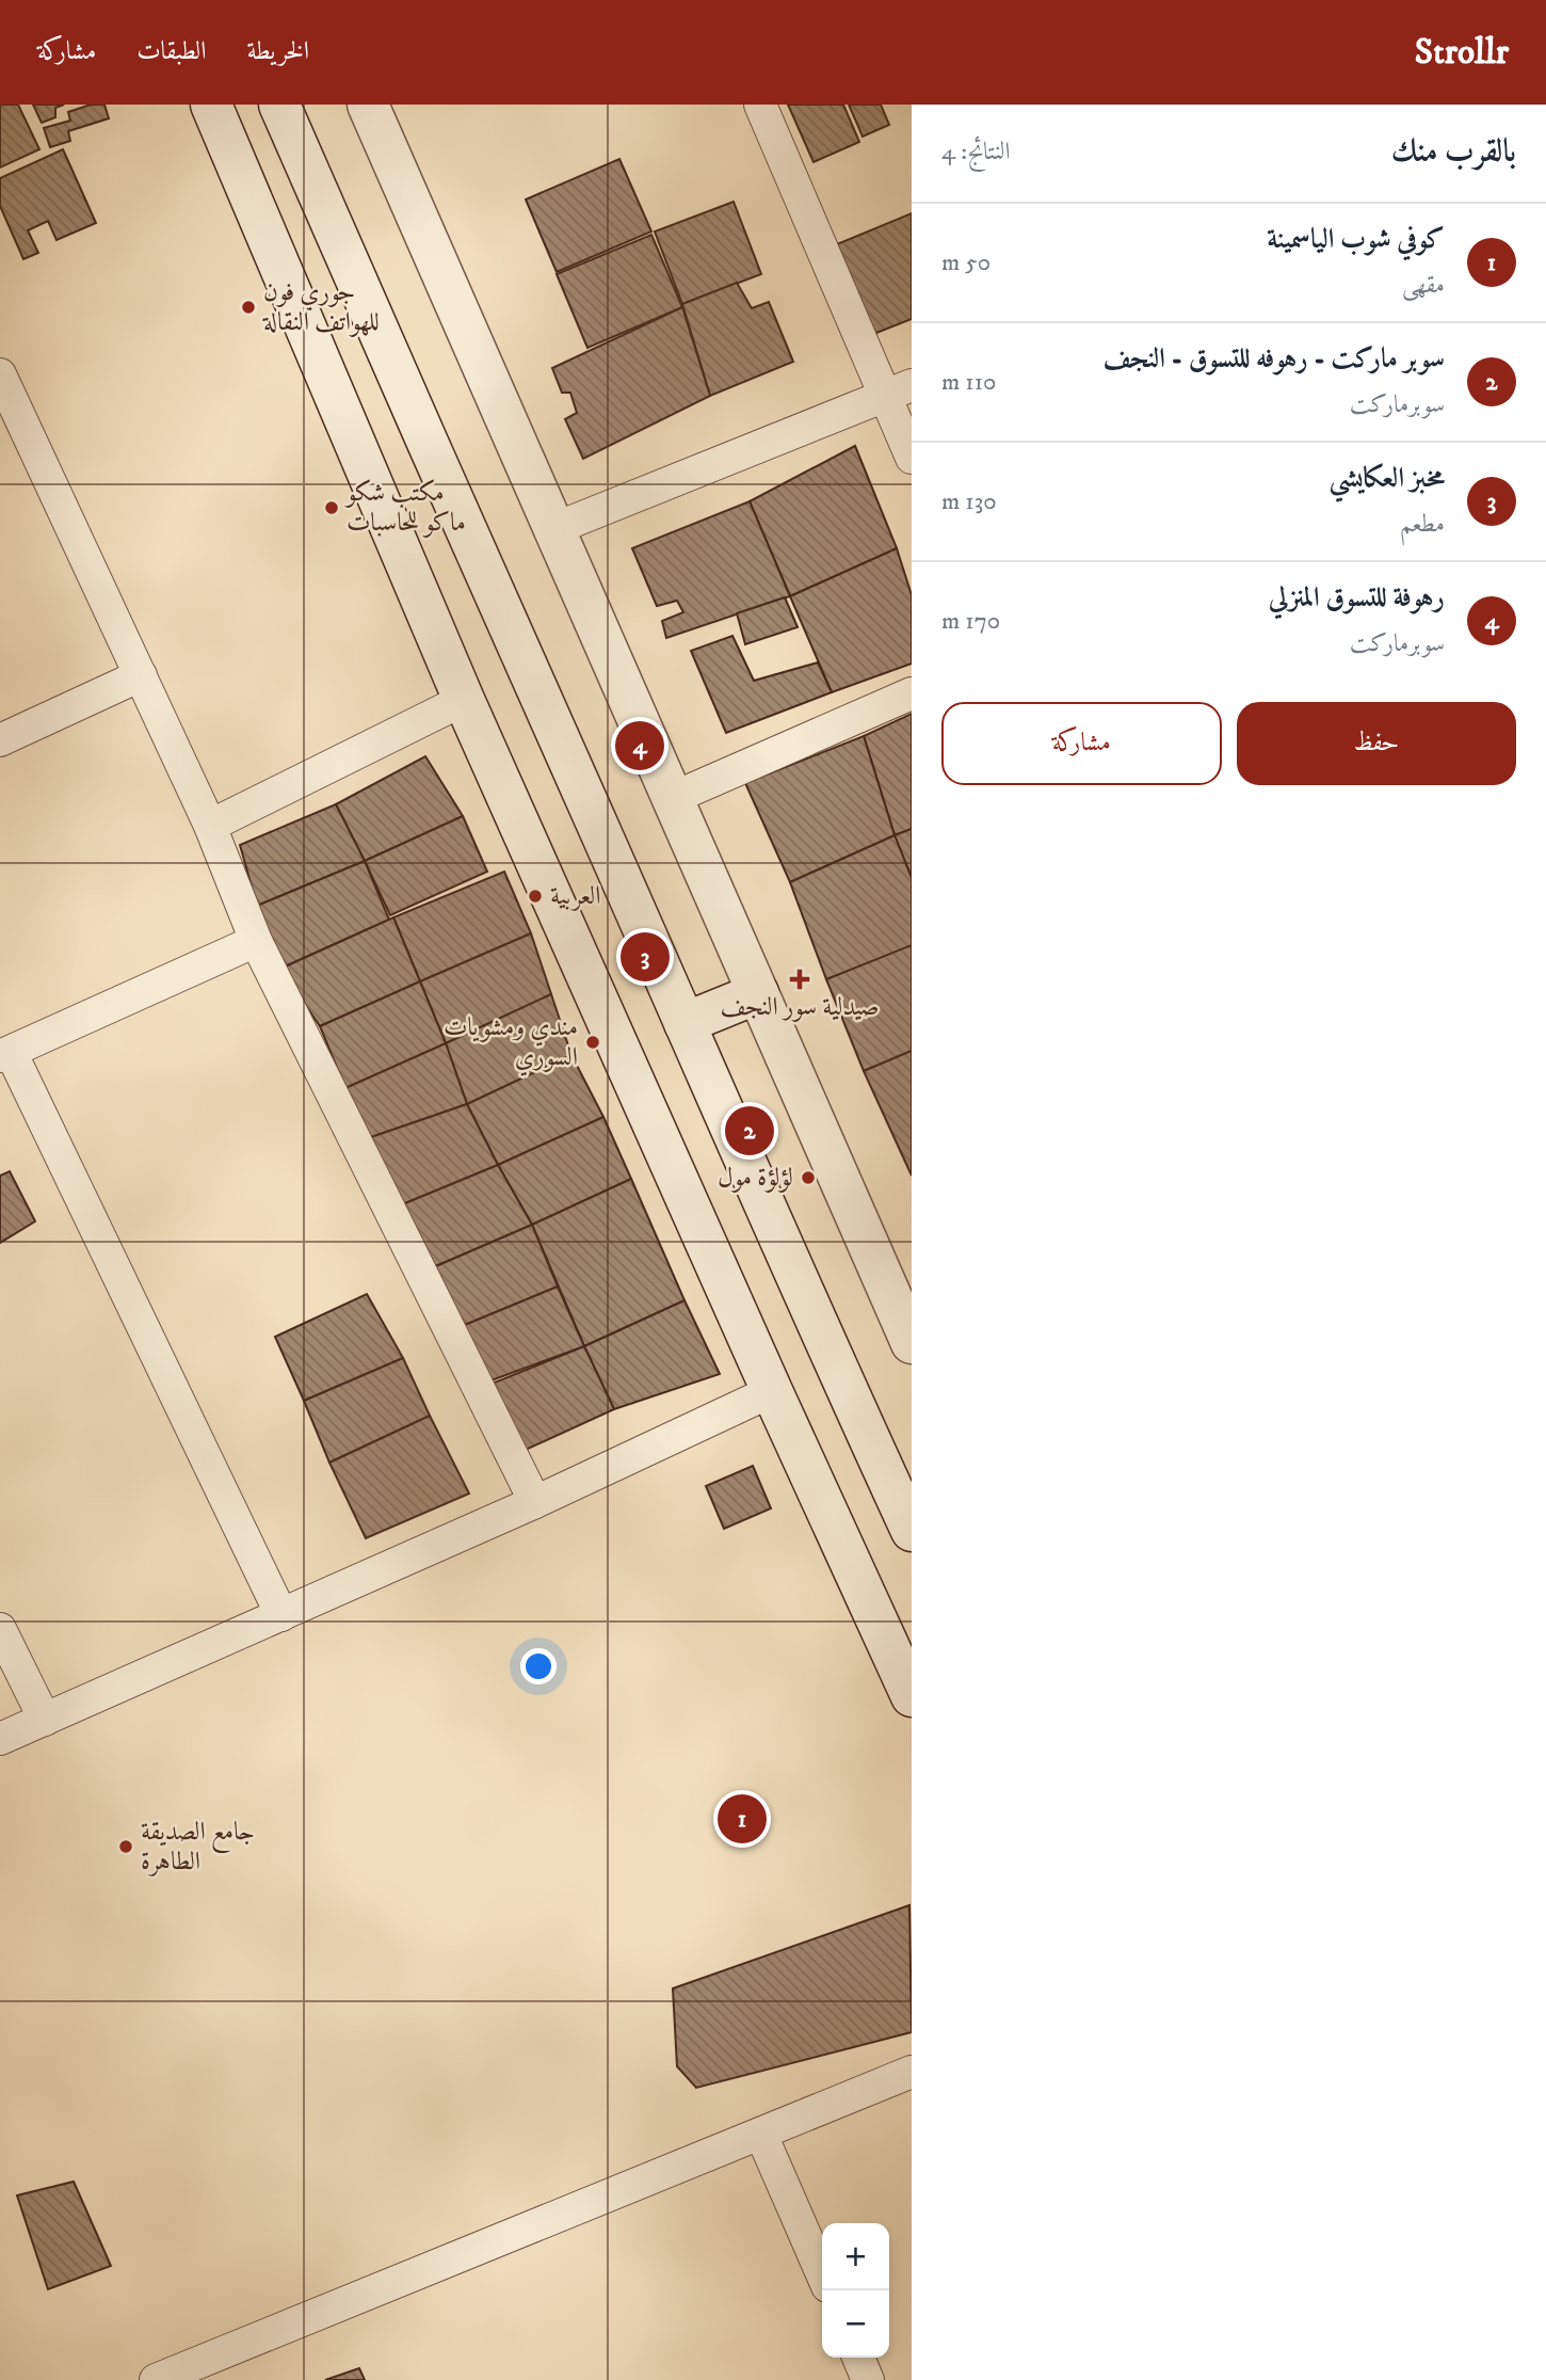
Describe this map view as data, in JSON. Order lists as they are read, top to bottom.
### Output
{
  "places": {
    "other": [
      "جوري فون للهواتف النقالة",
      "مكتب شكو ماكو للحاسبات",
      "العربية",
      "مندي ومشويات السوري",
      "لؤلؤة مول",
      "جامع الصديقة الطاهرة"
    ],
    "health": ["صيدلية سور النجف"]
  },
  "page": {
    "header": "Strollr",
    "nav": ["الخريطة", "الطبقات", "مشاركة"],
    "heading": ["بالقرب منك", "النتائج: 4"],
    "list": [
      {
        "mark": "1",
        "name": "كوفي شوب الياسمينة",
        "note": "مقهى",
        "value": "50 m"
      },
      {
        "mark": "2",
        "name": "سوبر ماركت - رهوفه للتسوق - النجف",
        "note": "سوبرماركت",
        "value": "110 m"
      },
      {
        "mark": "3",
        "name": "مخبز العكايشي",
        "note": "مطعم",
        "value": "130 m"
      },
      {
        "mark": "4",
        "name": "رهوفة للتسوق المنزلي",
        "note": "سوبرماركت",
        "value": "170 m"
      }
    ],
    "buttons": ["حفظ", "مشاركة"],
    "pins": [
      "4",
      "3",
      "2",
      "1"
    ],
    "map_buttons": ["+", "−"]
  }
}
